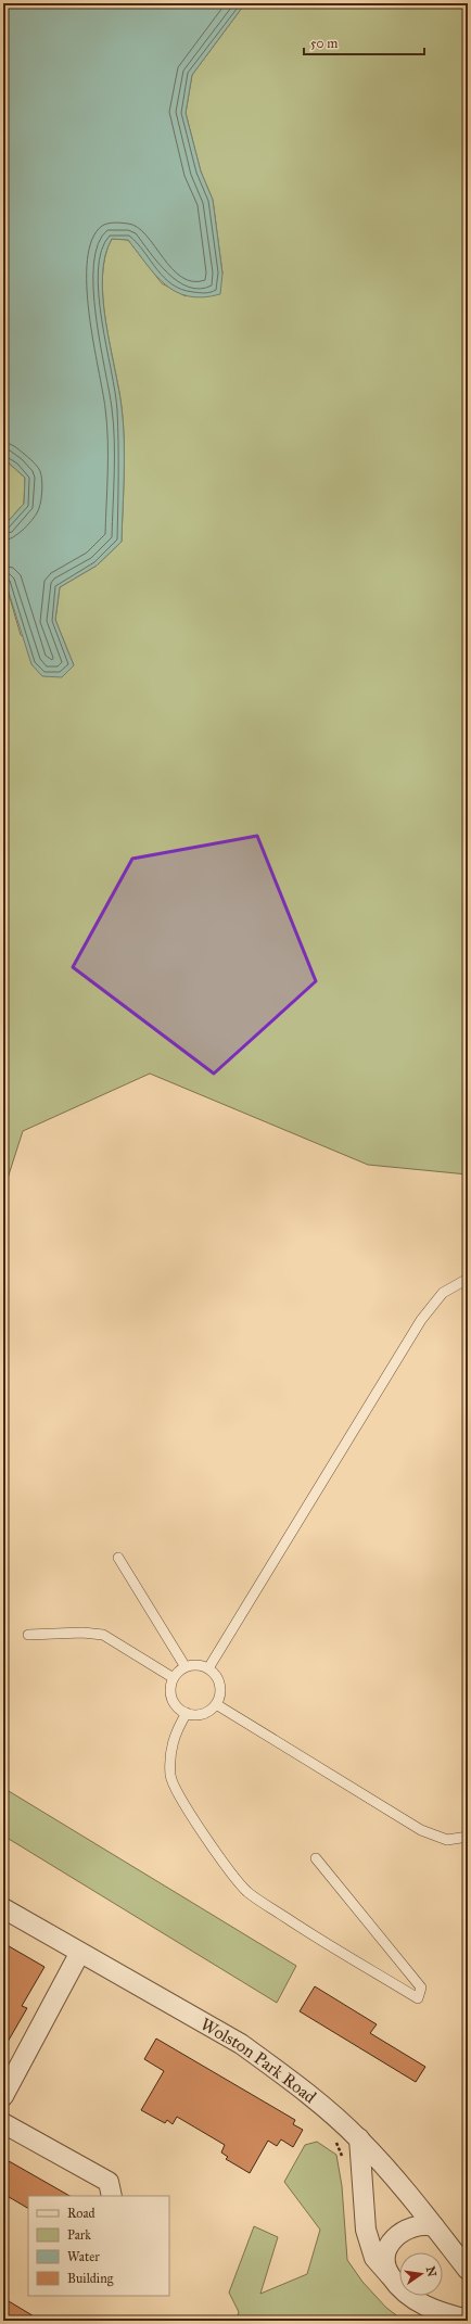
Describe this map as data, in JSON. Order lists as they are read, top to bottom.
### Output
{
  "streets": {
    "street": ["Wolston Park Road"]
  },
  "legend": [
    "Road",
    "Park",
    "Water",
    "Building"
  ],
  "scale_bar": "50 m",
  "north": "right"
}
